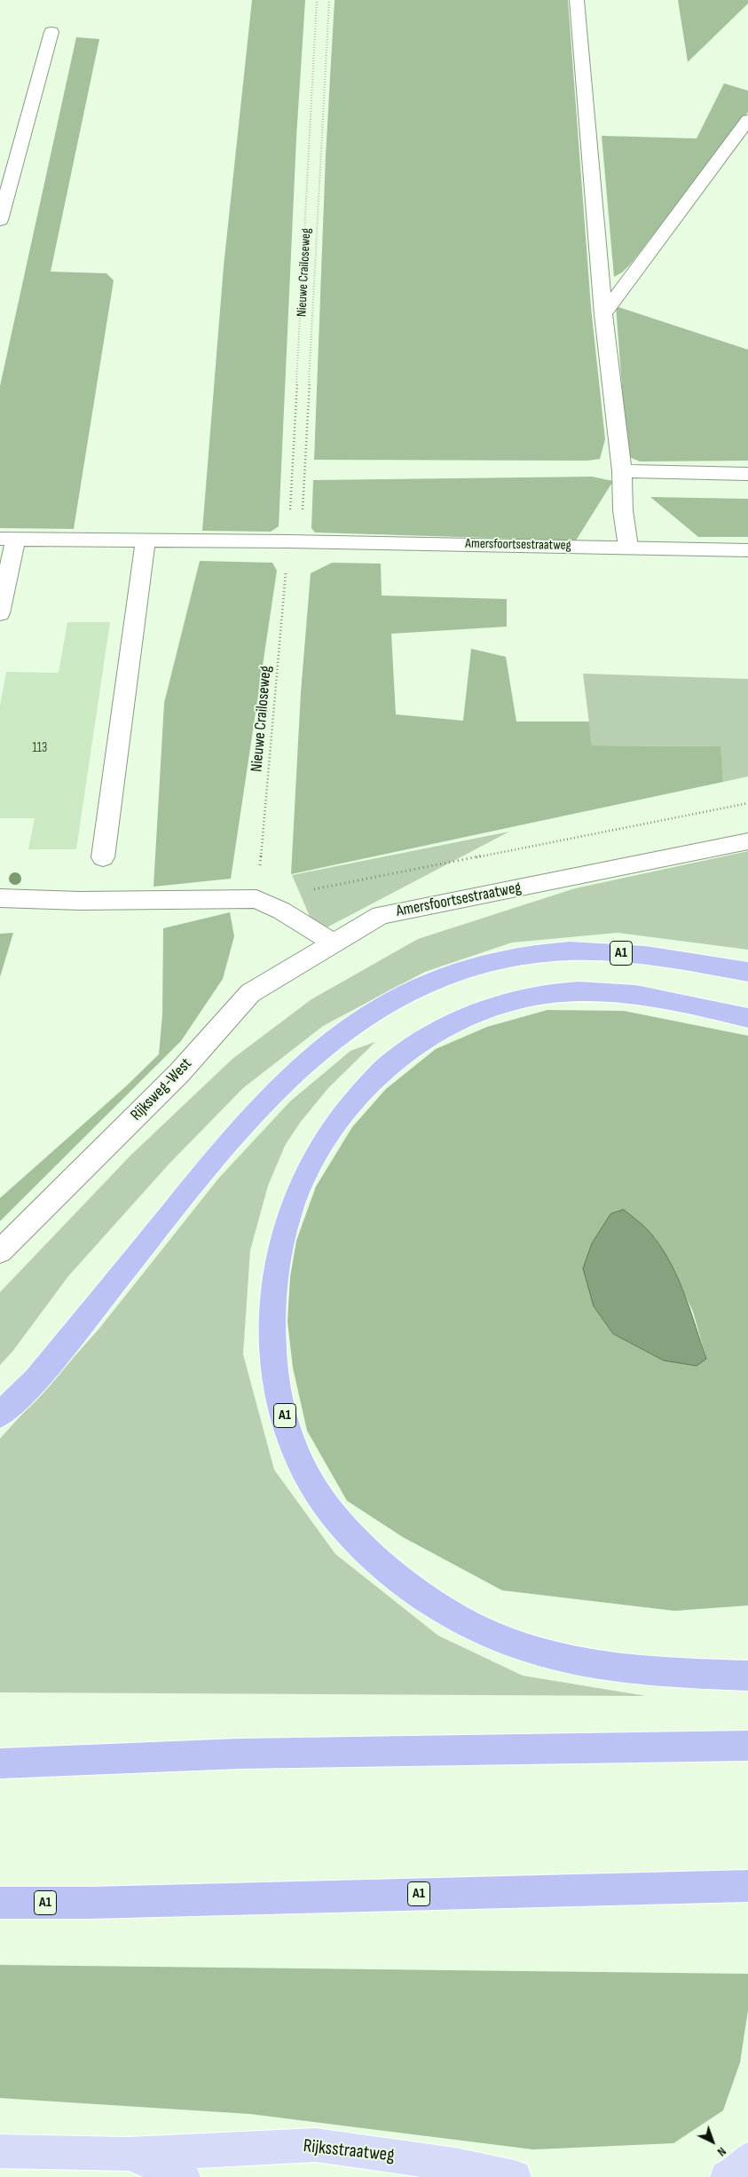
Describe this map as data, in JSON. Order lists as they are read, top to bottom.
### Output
{
  "streets": {
    "highway": ["A1"],
    "main road": ["Rijksstraatweg"],
    "street": ["Amersfoortsestraatweg", "Rijksweg-West"],
    "path": ["Nieuwe Crailoseweg"]
  },
  "crossings": [
    ["Nieuwe Crailoseweg", "Amersfoortsestraatweg"],
    ["Amersfoortsestraatweg", "Rijksweg-West"]
  ],
  "house_numbers": ["113"],
  "north": "bottom right"
}
